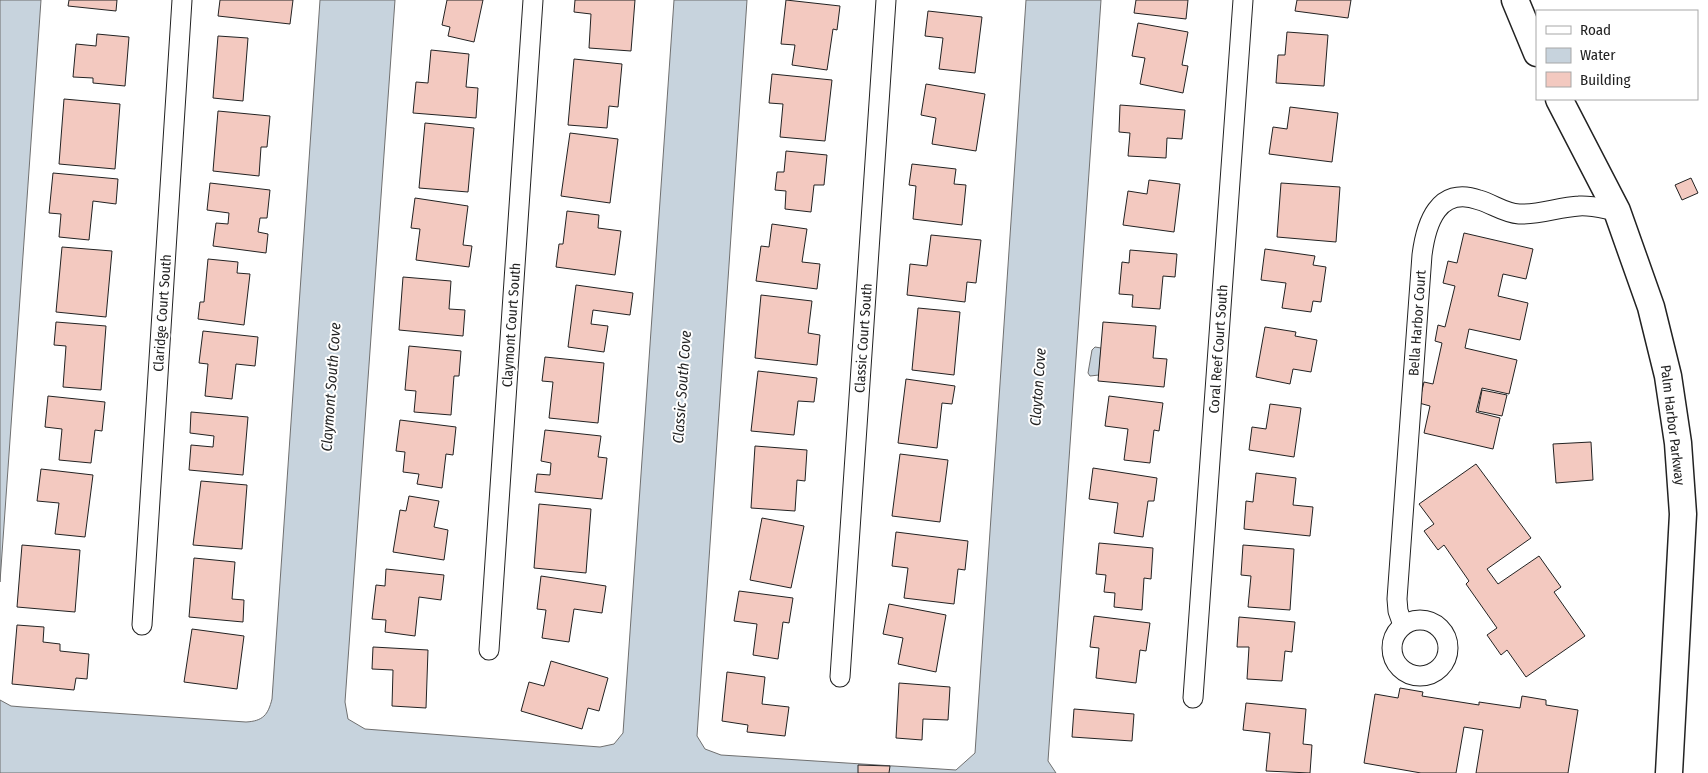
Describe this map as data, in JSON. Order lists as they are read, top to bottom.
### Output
{
  "streets": {
    "street": [
      "Claridge Court South",
      "Bella Harbor Court",
      "Claymont Court South",
      "Classic Court South",
      "Coral Reef Court South",
      "Palm Harbor Parkway"
    ]
  },
  "crossings": [
    ["Bella Harbor Court", "Palm Harbor Parkway"]
  ],
  "water": ["Claymont South Cove", "Classic South Cove", "Clayton Cove"],
  "legend": ["Road", "Water", "Building"]
}
